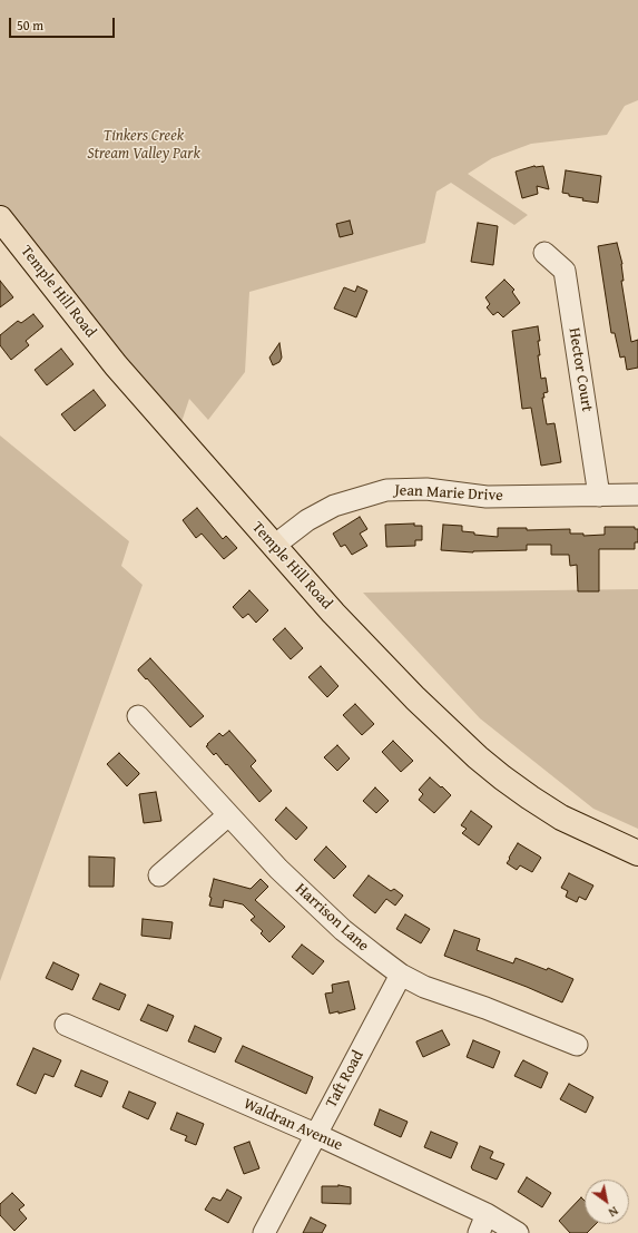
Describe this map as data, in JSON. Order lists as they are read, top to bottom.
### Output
{
  "streets": {
    "main road": ["Temple Hill Road"],
    "street": [
      "Hector Court",
      "Jean Marie Drive",
      "Harrison Lane",
      "Taft Road",
      "Waldran Avenue"
    ]
  },
  "crossings": [
    ["Temple Hill Road", "Jean Marie Drive"],
    ["Hector Court", "Jean Marie Drive"],
    ["Harrison Lane", "Taft Road"],
    ["Taft Road", "Waldran Avenue"]
  ],
  "parks": ["Tinkers Creek Stream Valley Park"],
  "scale_bar": "50 m",
  "north": "bottom right"
}
